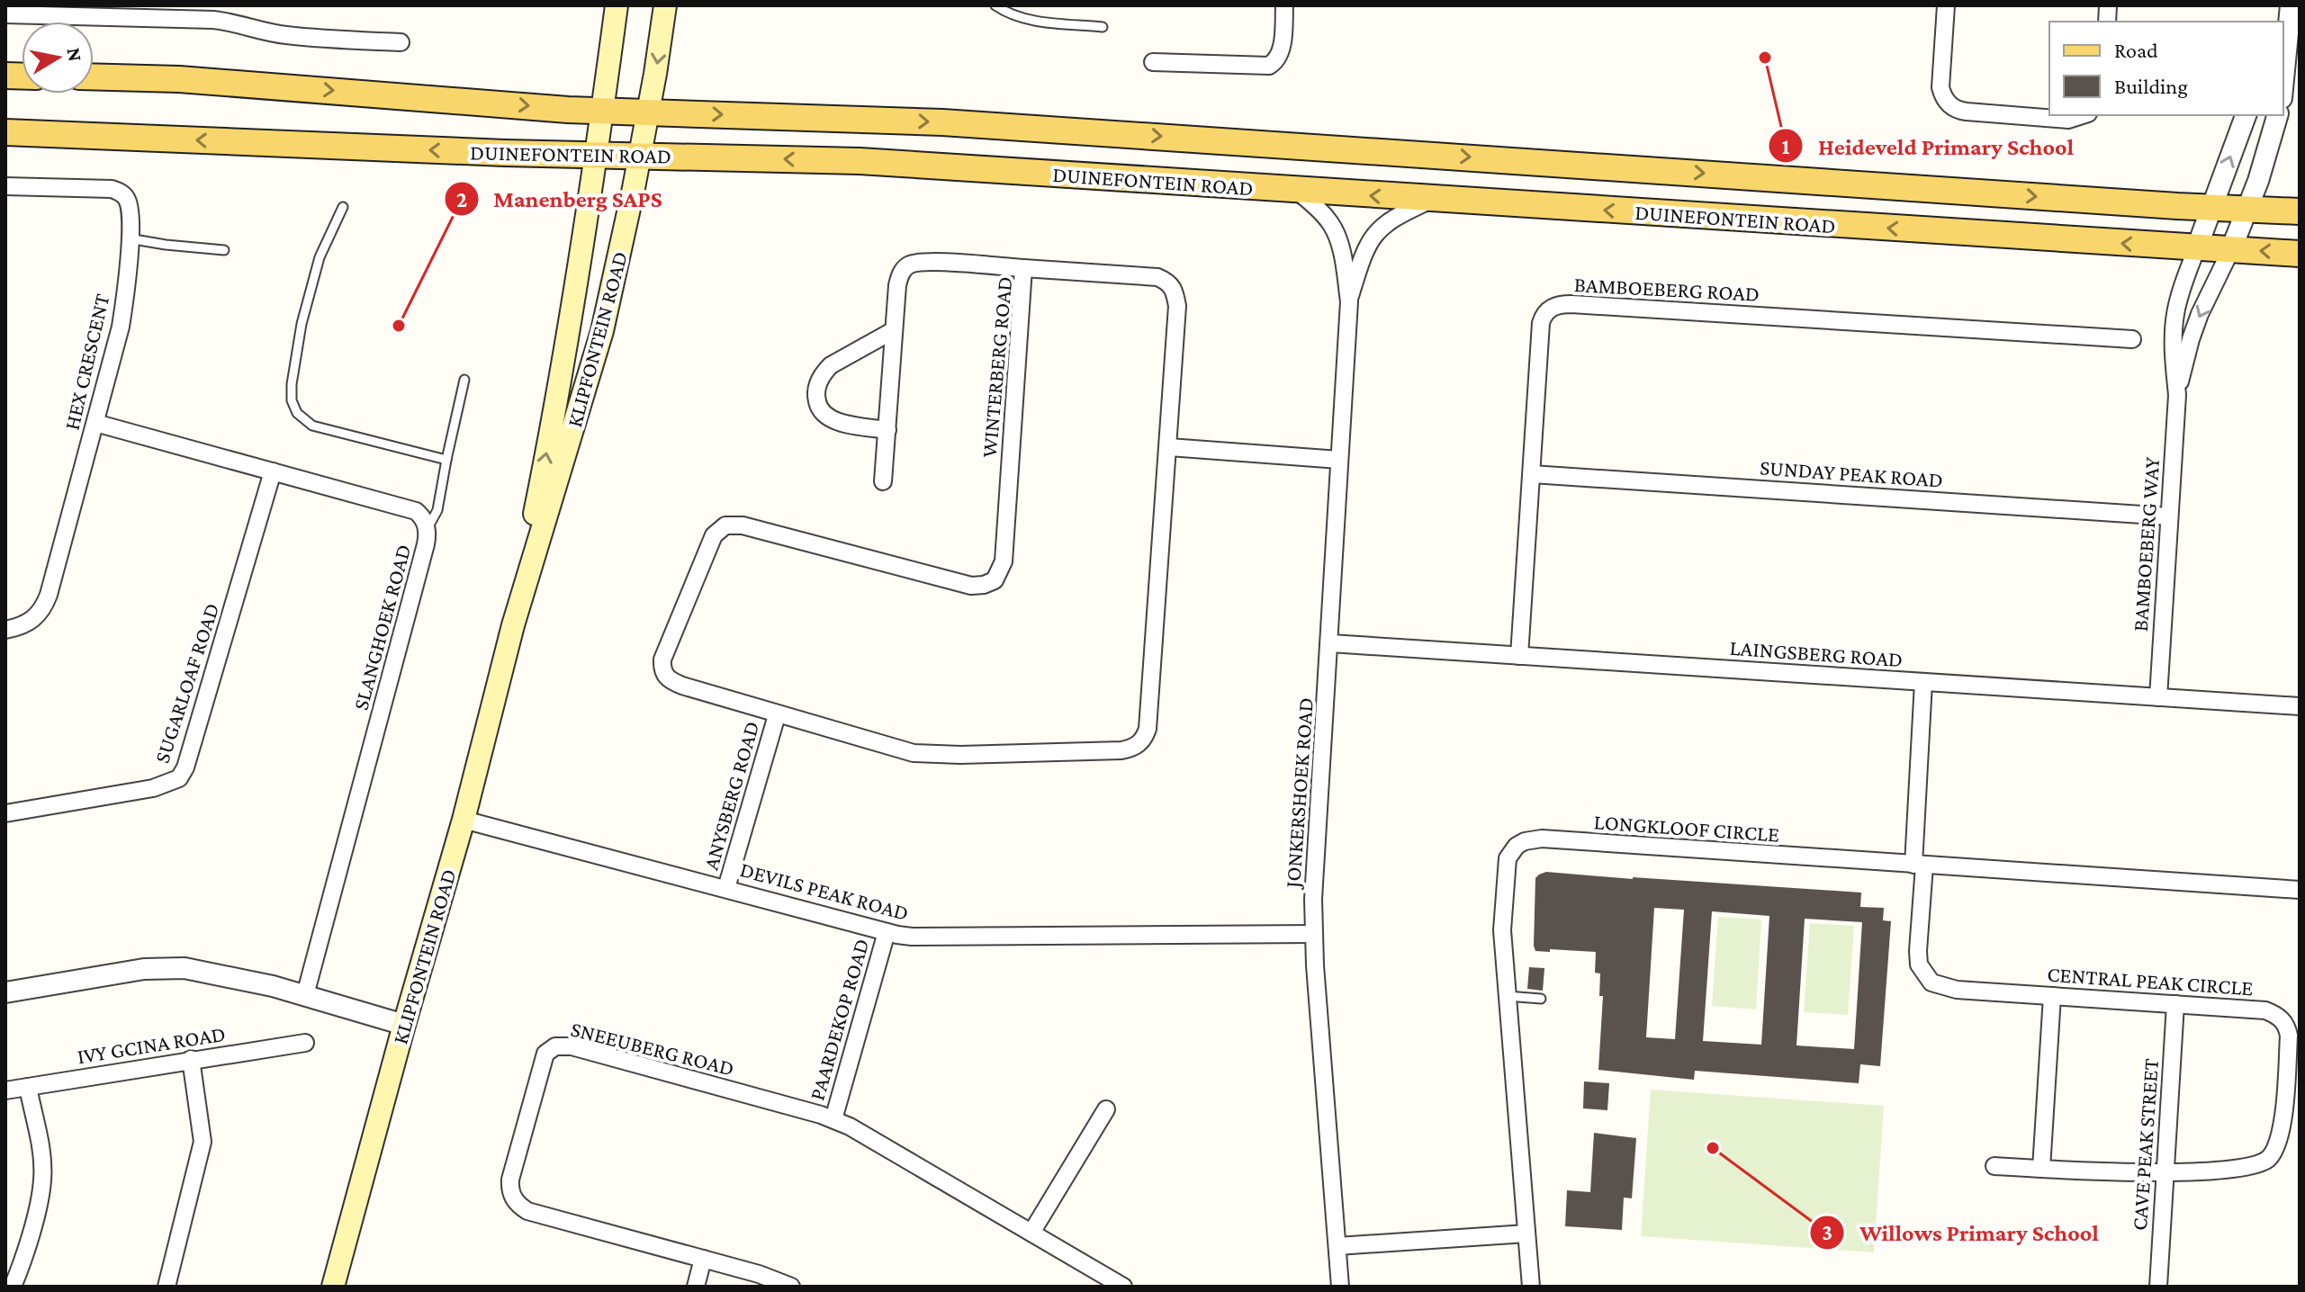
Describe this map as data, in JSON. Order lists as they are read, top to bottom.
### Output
{
  "streets": {
    "main road": ["DUINEFONTEIN ROAD", "KLIPFONTEIN ROAD"],
    "street": [
      "BAMBOEBERG ROAD",
      "HEX CRESCENT",
      "WINTERBERG ROAD",
      "SUNDAY PEAK ROAD",
      "BAMBOEBERG WAY",
      "SLANGHOEK ROAD",
      "LAINGSBERG ROAD",
      "SUGARLOAF ROAD",
      "JONKERSHOEK ROAD",
      "ANYSBERG ROAD",
      "LONGKLOOF CIRCLE",
      "DEVILS PEAK ROAD",
      "CENTRAL PEAK CIRCLE",
      "PAARDEKOP ROAD",
      "IVY GCINA ROAD",
      "SNEEUBERG ROAD",
      "CAVE PEAK STREET"
    ]
  },
  "crossings": [
    ["DUINEFONTEIN ROAD", "KLIPFONTEIN ROAD"],
    ["DUINEFONTEIN ROAD", "BAMBOEBERG WAY"],
    ["DUINEFONTEIN ROAD", "JONKERSHOEK ROAD"],
    ["BAMBOEBERG ROAD", "SUNDAY PEAK ROAD"],
    ["BAMBOEBERG ROAD", "LAINGSBERG ROAD"],
    ["KLIPFONTEIN ROAD", "DEVILS PEAK ROAD"],
    ["HEX CRESCENT", "SLANGHOEK ROAD"],
    ["WINTERBERG ROAD", "ANYSBERG ROAD"],
    ["SUNDAY PEAK ROAD", "BAMBOEBERG WAY"],
    ["BAMBOEBERG WAY", "LAINGSBERG ROAD"],
    ["SLANGHOEK ROAD", "SUGARLOAF ROAD"],
    ["LAINGSBERG ROAD", "JONKERSHOEK ROAD"],
    ["JONKERSHOEK ROAD", "DEVILS PEAK ROAD"],
    ["ANYSBERG ROAD", "DEVILS PEAK ROAD"],
    ["LONGKLOOF CIRCLE", "CENTRAL PEAK CIRCLE"],
    ["DEVILS PEAK ROAD", "PAARDEKOP ROAD"],
    ["CENTRAL PEAK CIRCLE", "CAVE PEAK STREET"],
    ["PAARDEKOP ROAD", "SNEEUBERG ROAD"]
  ],
  "places": ["Heideveld Primary School", "Manenberg SAPS", "Willows Primary School"],
  "legend": ["Road", "Building"],
  "north": "right"
}
